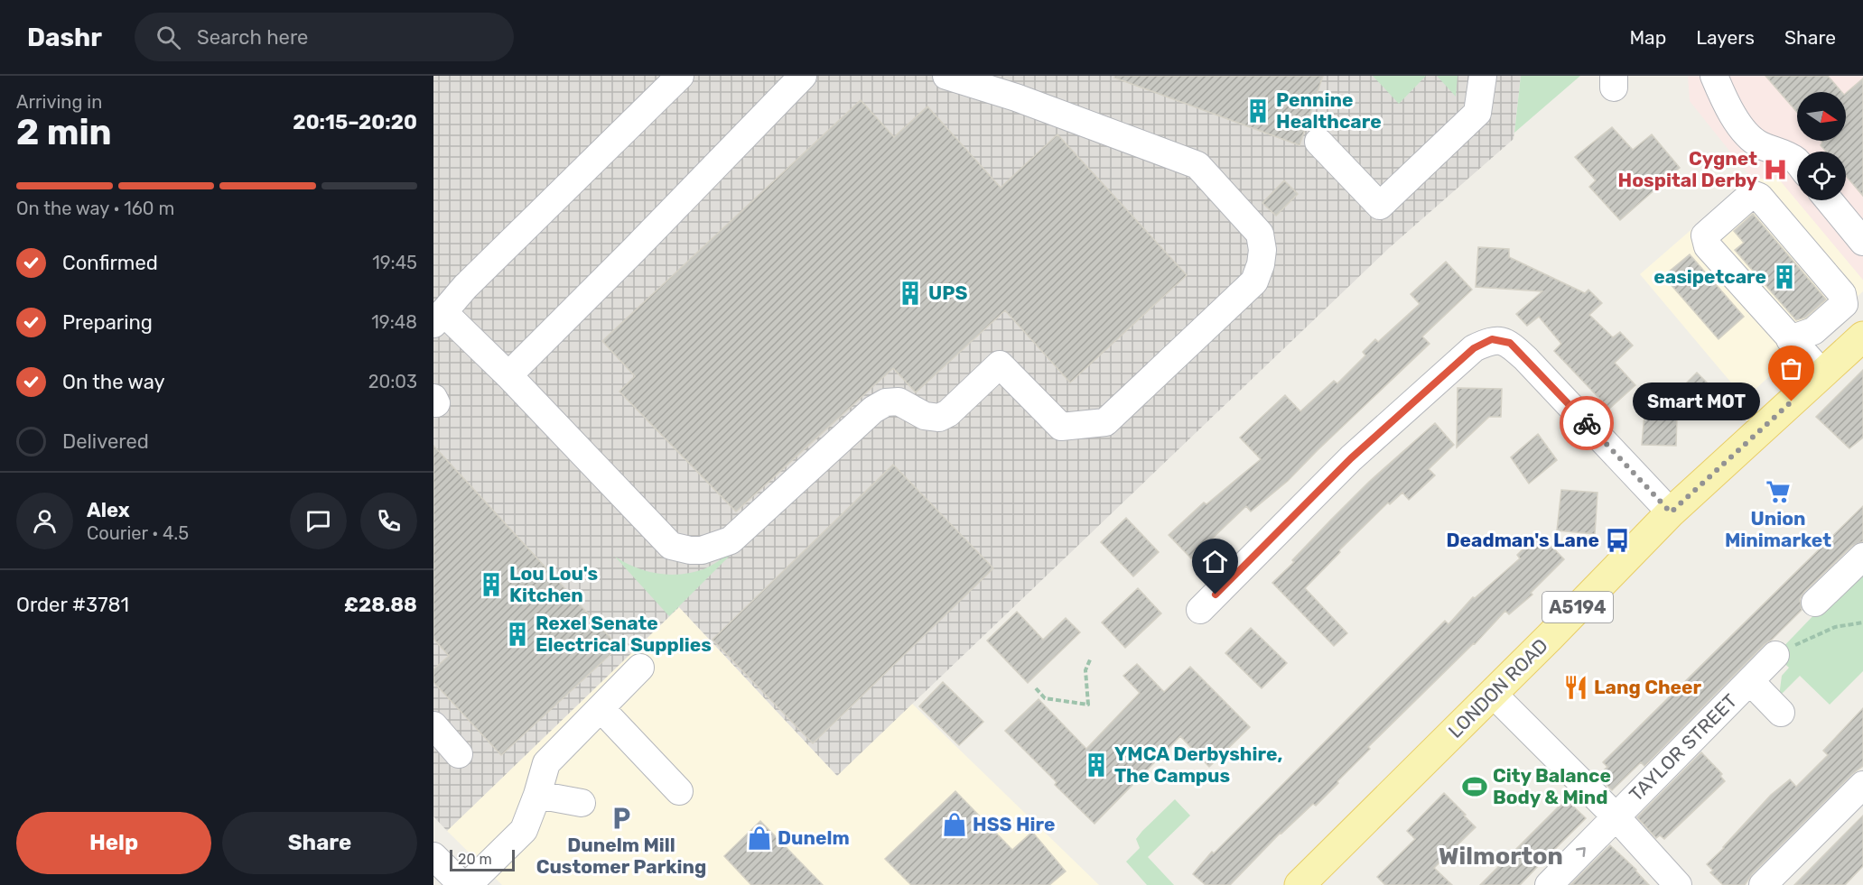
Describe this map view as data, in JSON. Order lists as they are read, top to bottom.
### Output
{
  "streets": {
    "main road": ["A5194", "LONDON ROAD"],
    "street": ["TAYLOR STREET"]
  },
  "districts": ["Wilmorton"],
  "places": {
    "building": [
      "Pennine Healthcare",
      "easipetcare",
      "UPS",
      "Lou Lou's Kitchen",
      "Rexel Senate Electrical Supplies",
      "YMCA Derbyshire, The Campus"
    ],
    "hospital": ["Cygnet Hospital Derby"],
    "other": ["Smart MOT"],
    "supermarket": ["Union Minimarket"],
    "bus stop": ["Deadman's Lane"],
    "restaurant": ["Lang Cheer"],
    "sports": ["City Balance Body & Mind"],
    "parking": ["Dunelm Mill Customer Parking"],
    "shop": ["HSS Hire", "Dunelm"]
  },
  "scale_bar": "20 m",
  "north": "right",
  "page": {
    "header": "Dashr",
    "search": "Search here",
    "nav": ["Map", "Layers", "Share"],
    "heading": ["2 min", "Arriving in", "20:15–20:20"],
    "panel": [
      "Alex",
      "Courier · 4.5",
      "Order #3781",
      "£28.88"
    ],
    "bar": "On the way · 160 m",
    "list": [
      ["Confirmed", "19:45"],
      ["Preparing", "19:48"],
      ["On the way", "20:03"],
      "Delivered"
    ],
    "bubble": "Smart MOT",
    "buttons": ["Help", "Share"],
    "scale": "20 m"
  }
}
